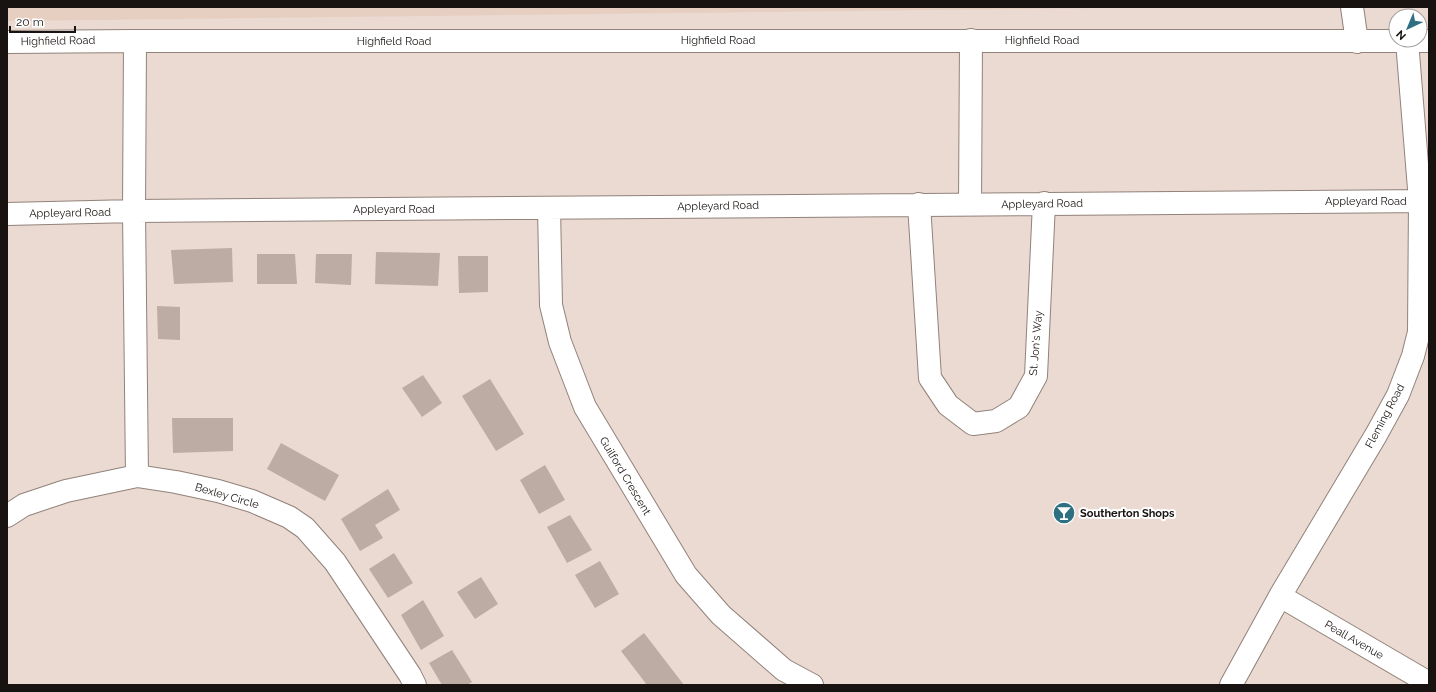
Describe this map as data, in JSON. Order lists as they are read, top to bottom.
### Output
{
  "streets": {
    "street": [
      "Highfield Road",
      "Appleyard Road",
      "St. Jon's Way",
      "Fleming Road",
      "Guilford Crescent",
      "Bexley Circle",
      "Peall Avenue"
    ]
  },
  "crossings": [
    ["Appleyard Road", "St. Jon's Way"],
    ["Appleyard Road", "Fleming Road"],
    ["Appleyard Road", "Guilford Crescent"],
    ["Fleming Road", "Peall Avenue"]
  ],
  "places": {
    "bar": ["Southerton Shops"]
  },
  "scale_bar": "20 m",
  "north": "bottom left"
}
